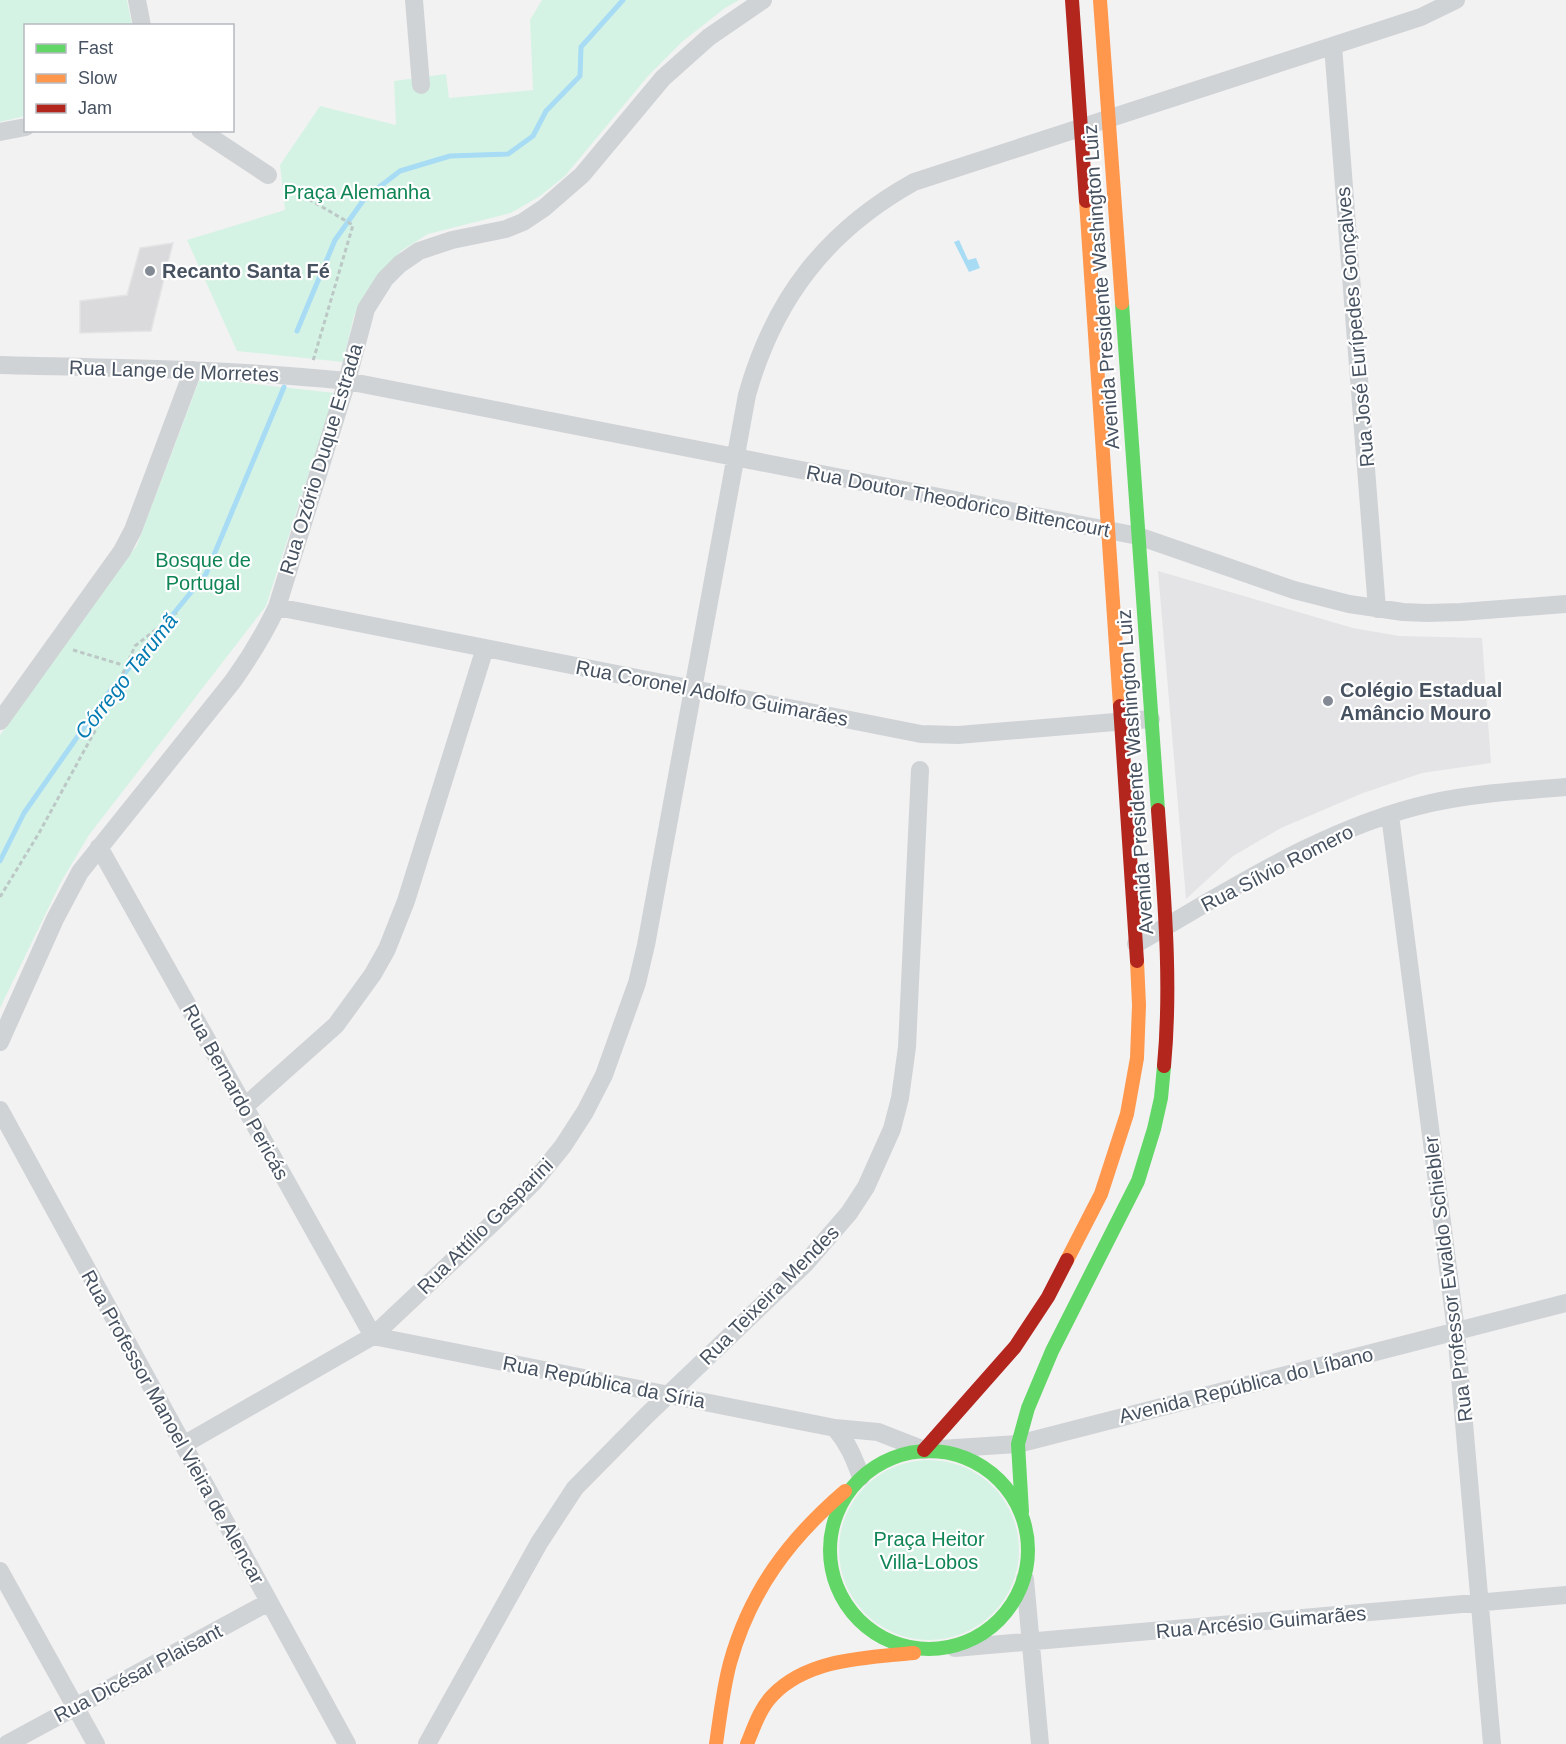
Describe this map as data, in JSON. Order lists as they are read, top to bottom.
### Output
{
  "streets": {
    "street": [
      "Avenida Presidente Washington Luiz",
      "Rua José Eurípedes Gonçalves",
      "Rua Lange de Morretes",
      "Rua Ozório Duque Estrada",
      "Rua Doutor Theodorico Bittencourt",
      "Rua Coronel Adolfo Guimarães",
      "Rua Sílvio Romero",
      "Rua Bernardo Pericás",
      "Rua Attílio Gasparini",
      "Rua Professor Ewaldo Schiebler",
      "Rua Teixeira Mendes",
      "Rua República da Síria",
      "Avenida República do Líbano",
      "Rua Professor Manoel Vieira de Alencar",
      "Rua Arcésio Guimarães",
      "Rua Dicésar Plaisant"
    ]
  },
  "crossings": [
    ["Avenida Presidente Washington Luiz", "Rua Doutor Theodorico Bittencourt"],
    ["Avenida Presidente Washington Luiz", "Rua Coronel Adolfo Guimarães"],
    ["Avenida Presidente Washington Luiz", "Rua Sílvio Romero"],
    ["Avenida Presidente Washington Luiz", "Rua Attílio Gasparini"],
    ["Avenida Presidente Washington Luiz", "Rua República da Síria"],
    ["Avenida Presidente Washington Luiz", "Avenida República do Líbano"],
    ["Avenida Presidente Washington Luiz", "Rua Arcésio Guimarães"],
    ["Rua José Eurípedes Gonçalves", "Rua Doutor Theodorico Bittencourt"],
    ["Rua José Eurípedes Gonçalves", "Rua Attílio Gasparini"],
    ["Rua Lange de Morretes", "Rua Ozório Duque Estrada"],
    ["Rua Lange de Morretes", "Rua Doutor Theodorico Bittencourt"],
    ["Rua Ozório Duque Estrada", "Rua Doutor Theodorico Bittencourt"],
    ["Rua Ozório Duque Estrada", "Rua Coronel Adolfo Guimarães"],
    ["Rua Ozório Duque Estrada", "Rua Bernardo Pericás"],
    ["Rua Doutor Theodorico Bittencourt", "Rua Attílio Gasparini"],
    ["Rua Coronel Adolfo Guimarães", "Rua Attílio Gasparini"],
    ["Rua Sílvio Romero", "Rua Professor Ewaldo Schiebler"],
    ["Rua Bernardo Pericás", "Rua Attílio Gasparini"],
    ["Rua Bernardo Pericás", "Rua República da Síria"],
    ["Rua Attílio Gasparini", "Rua República da Síria"],
    ["Rua Attílio Gasparini", "Rua Professor Manoel Vieira de Alencar"],
    ["Rua Professor Ewaldo Schiebler", "Avenida República do Líbano"],
    ["Rua Professor Ewaldo Schiebler", "Rua Arcésio Guimarães"],
    ["Rua Teixeira Mendes", "Rua República da Síria"],
    ["Rua República da Síria", "Avenida República do Líbano"],
    ["Rua República da Síria", "Rua Arcésio Guimarães"],
    ["Avenida República do Líbano", "Rua Arcésio Guimarães"],
    ["Rua Professor Manoel Vieira de Alencar", "Rua Dicésar Plaisant"]
  ],
  "water": ["Córrego Tarumã"],
  "parks": ["Praça Alemanha", "Bosque de Portugal", "Praça Heitor Villa-Lobos"],
  "places": ["Recanto Santa Fé", "Colégio Estadual Amâncio Mouro"],
  "legend": ["Fast", "Slow", "Jam"]
}
